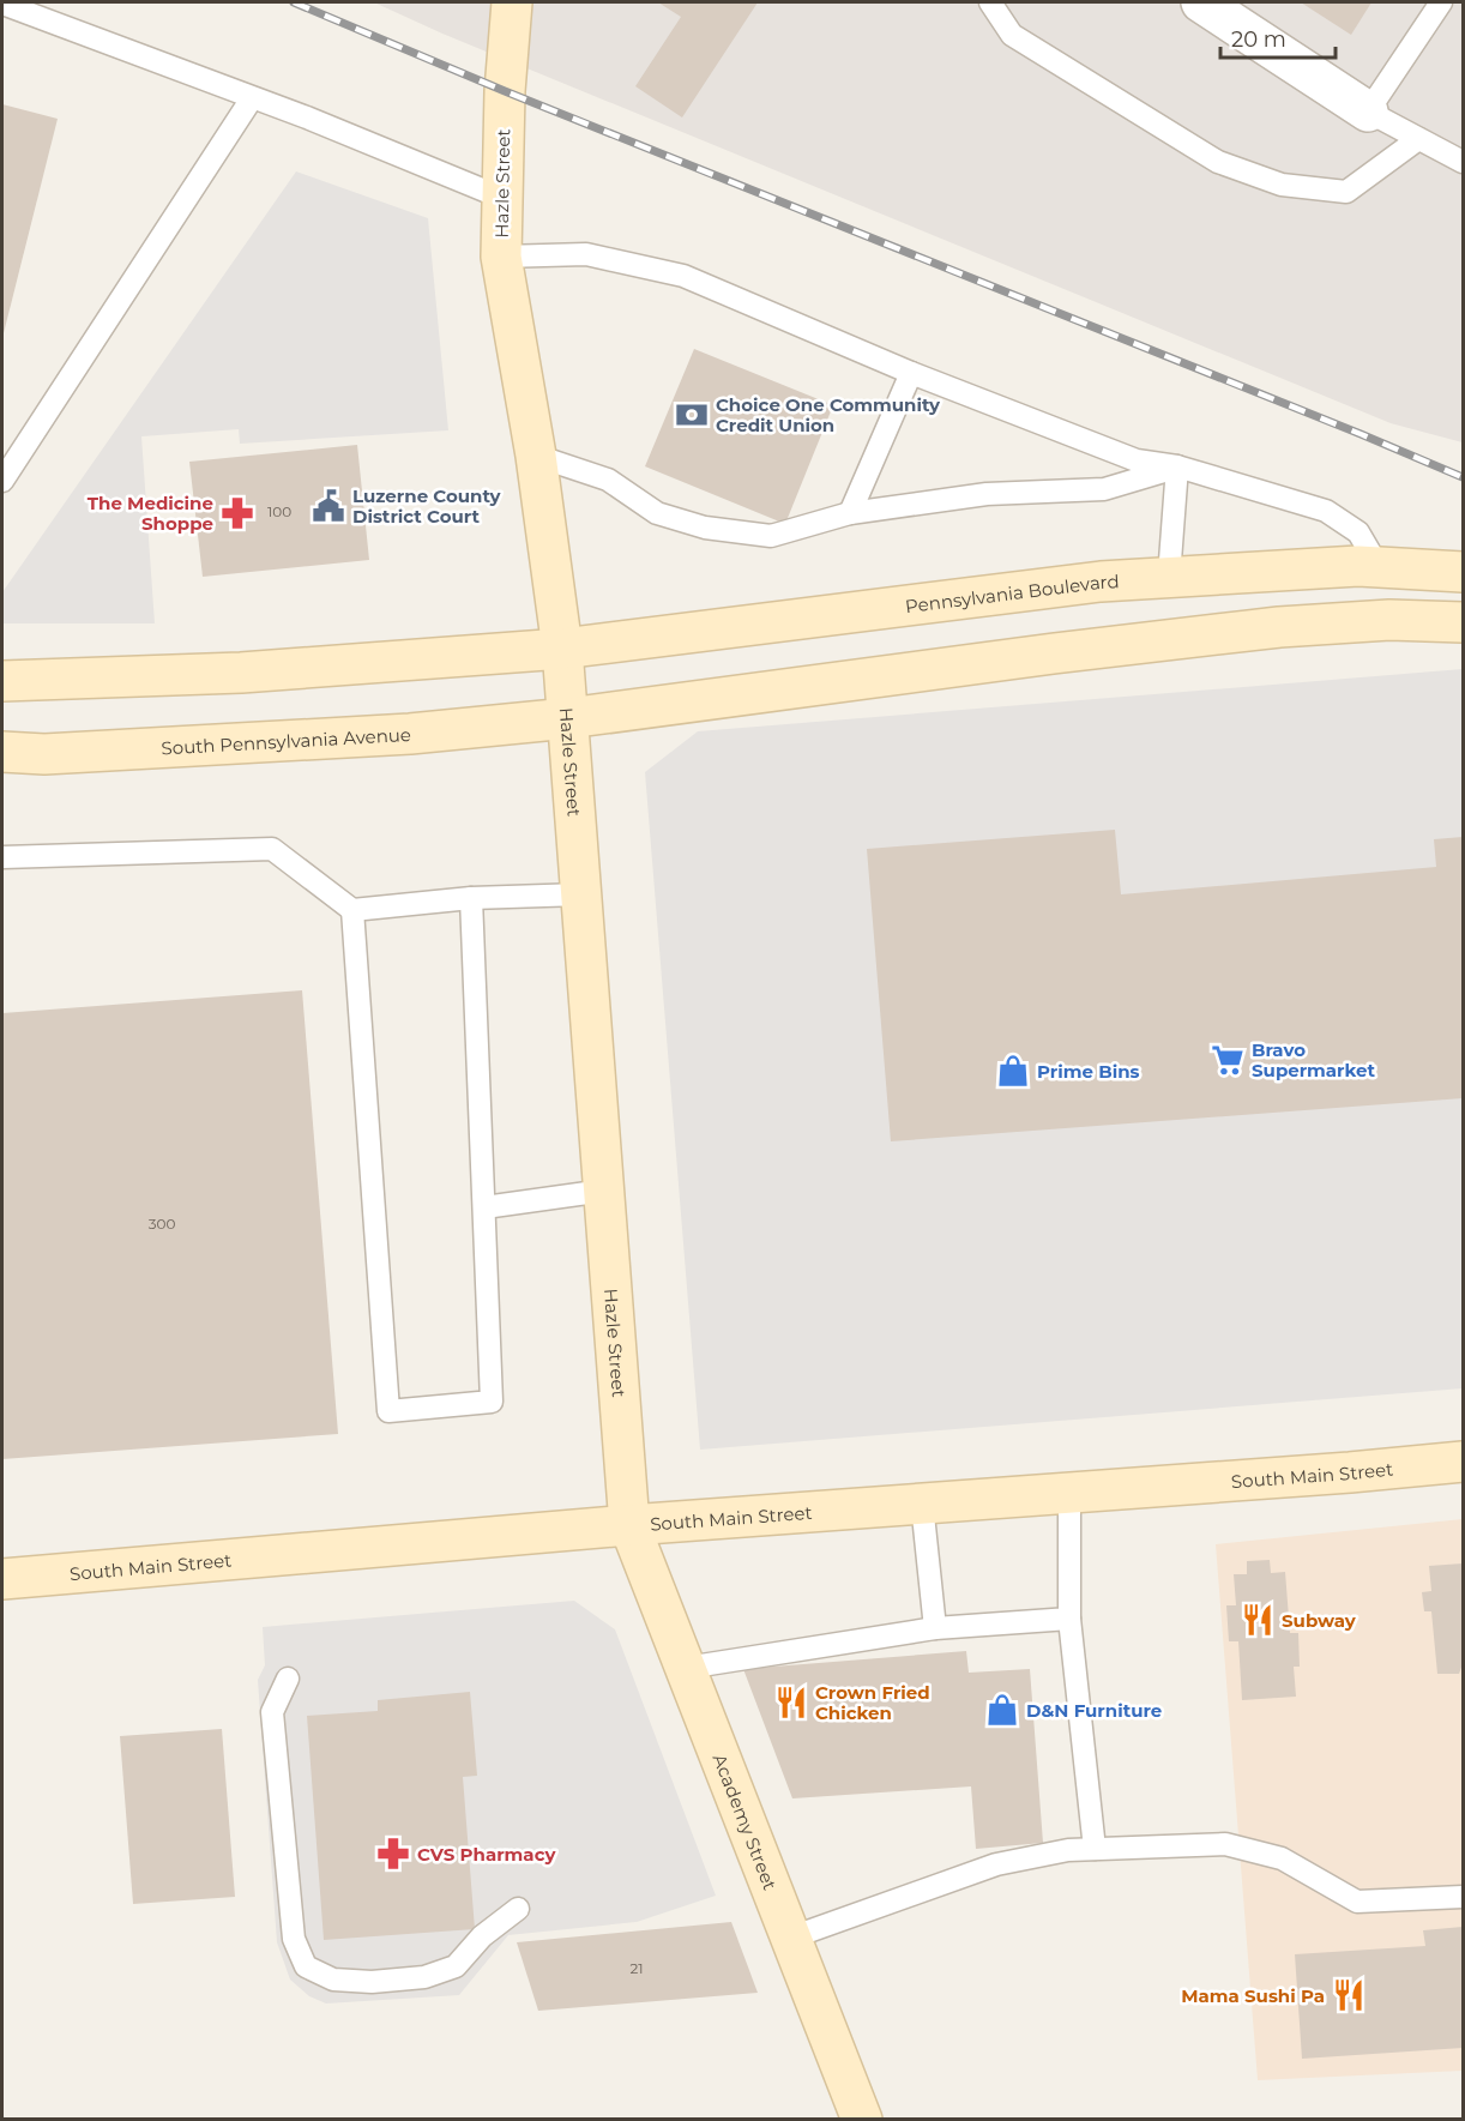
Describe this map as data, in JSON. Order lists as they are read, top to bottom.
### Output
{
  "streets": {
    "main road": [
      "Hazle Street",
      "Pennsylvania Boulevard",
      "South Pennsylvania Avenue",
      "South Main Street",
      "Academy Street"
    ]
  },
  "crossings": [
    ["Hazle Street", "Pennsylvania Boulevard"],
    ["Hazle Street", "South Pennsylvania Avenue"],
    ["Hazle Street", "South Main Street"],
    ["Hazle Street", "Academy Street"],
    ["South Main Street", "Academy Street"]
  ],
  "places": {
    "bank": ["Choice One Community Credit Union"],
    "public building": ["Luzerne County District Court"],
    "pharmacy": ["The Medicine Shoppe", "CVS Pharmacy"],
    "supermarket": ["Bravo Supermarket"],
    "shop": ["Prime Bins", "D&N Furniture"],
    "restaurant": ["Subway", "Crown Fried Chicken", "Mama Sushi Pa"]
  },
  "house_numbers": ["100", "300", "21"],
  "scale_bar": "20 m"
}
